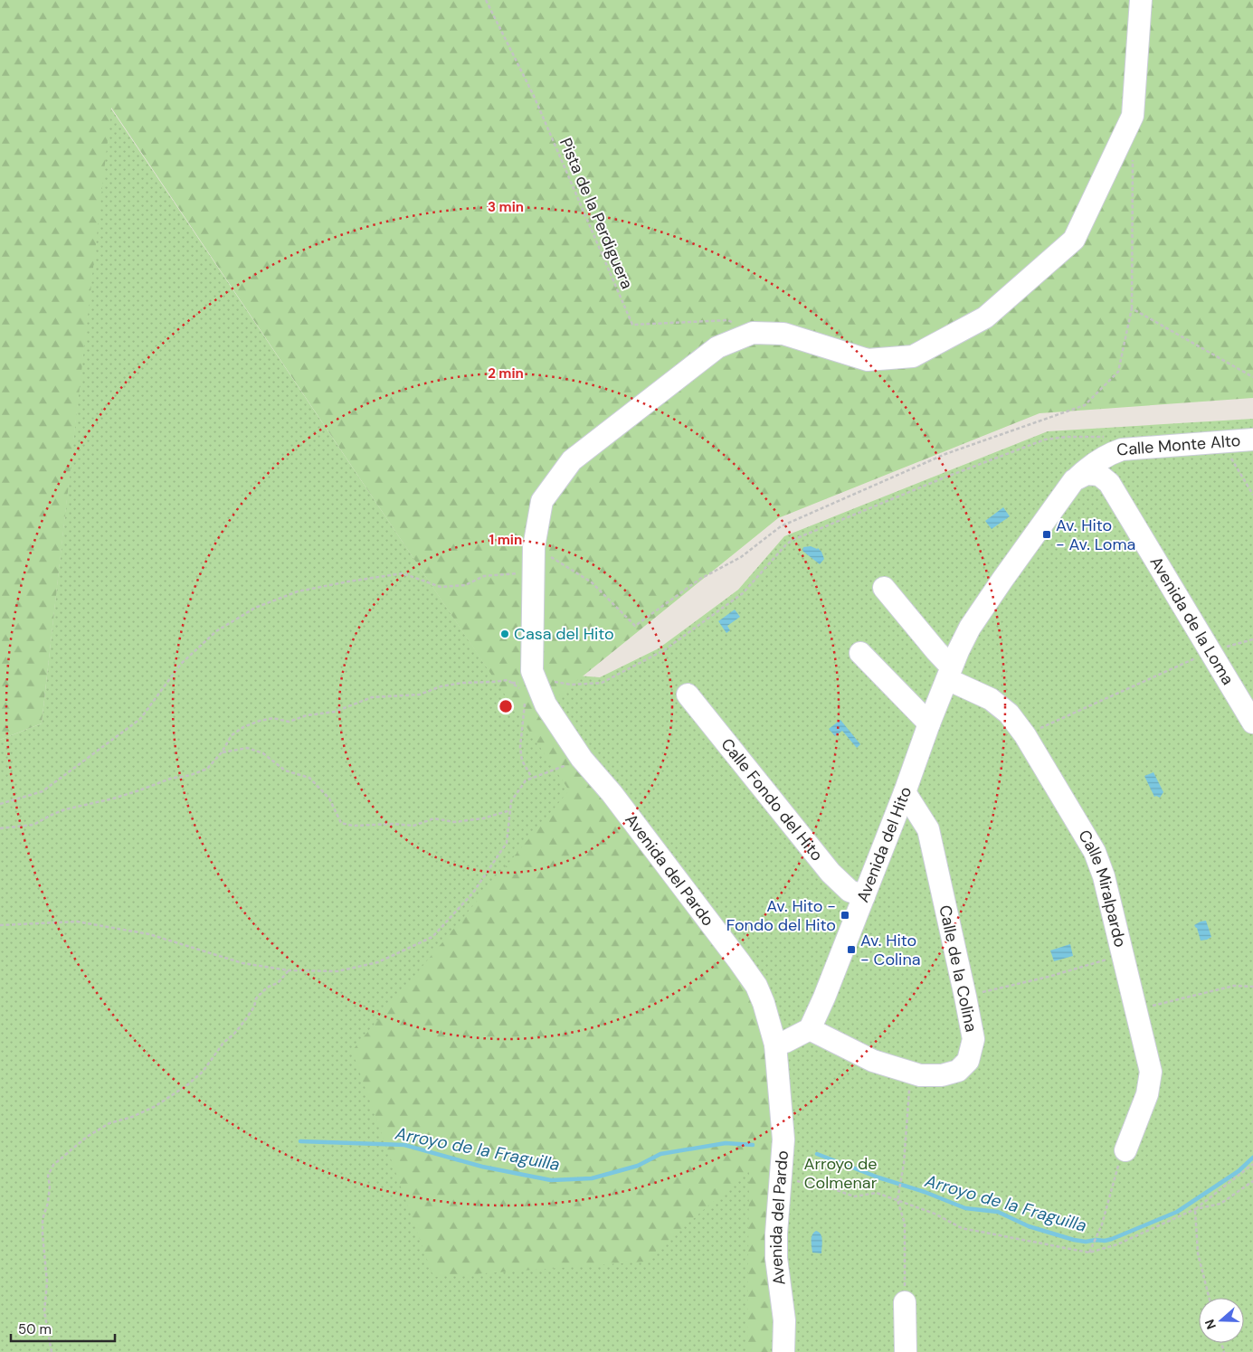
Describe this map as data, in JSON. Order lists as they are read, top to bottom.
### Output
{
  "streets": {
    "street": [
      "Calle Monte Alto",
      "Avenida de la Loma",
      "Calle Fondo del Hito",
      "Avenida del Hito",
      "Avenida del Pardo",
      "Calle Miralpardo",
      "Calle de la Colina"
    ],
    "path": ["Pista de la Perdiguera"]
  },
  "crossings": [
    ["Calle Monte Alto", "Avenida de la Loma"],
    ["Calle Monte Alto", "Avenida del Hito"],
    ["Avenida de la Loma", "Avenida del Hito"],
    ["Calle Fondo del Hito", "Avenida del Hito"],
    ["Avenida del Hito", "Calle Miralpardo"],
    ["Avenida del Hito", "Calle de la Colina"]
  ],
  "water": ["Arroyo de la Fraguilla"],
  "parks": ["Arroyo de Colmenar"],
  "places": {
    "transit": ["Av. Hito - Av. Loma", "Av. Hito - Fondo del Hito", "Av. Hito - Colina"],
    "other": ["Casa del Hito"]
  },
  "scale_bar": "50 m",
  "north": "left",
  "rings": ["3 min", "2 min", "1 min"]
}
